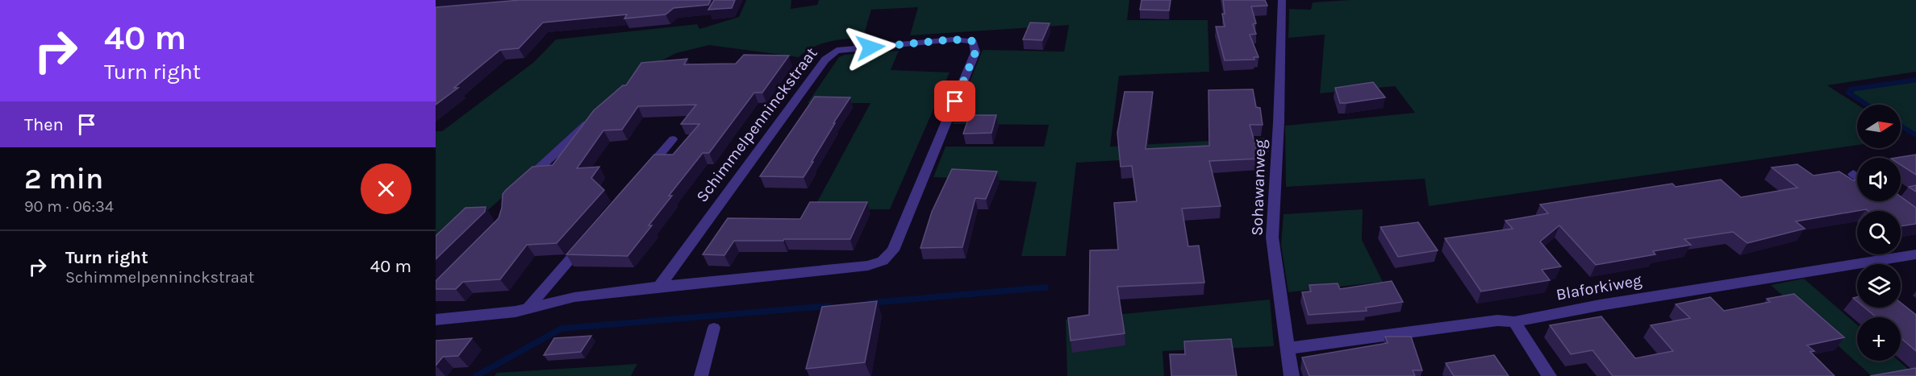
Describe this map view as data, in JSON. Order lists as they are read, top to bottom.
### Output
{
  "streets": {
    "street": ["Schimmelpenninckstraat", "Sohawanweg", "Blaforkiweg"]
  },
  "crossings": [
    ["Sohawanweg", "Blaforkiweg"]
  ],
  "north": "right",
  "page": {
    "turn": ["40 m", "Turn right"],
    "then": "Then",
    "map_buttons": "+",
    "heading": ["2 min", "90 m · 06:34"],
    "list": [
      {
        "name": "Turn right",
        "note": "Schimmelpenninckstraat",
        "value": "40 m"
      }
    ]
  }
}
